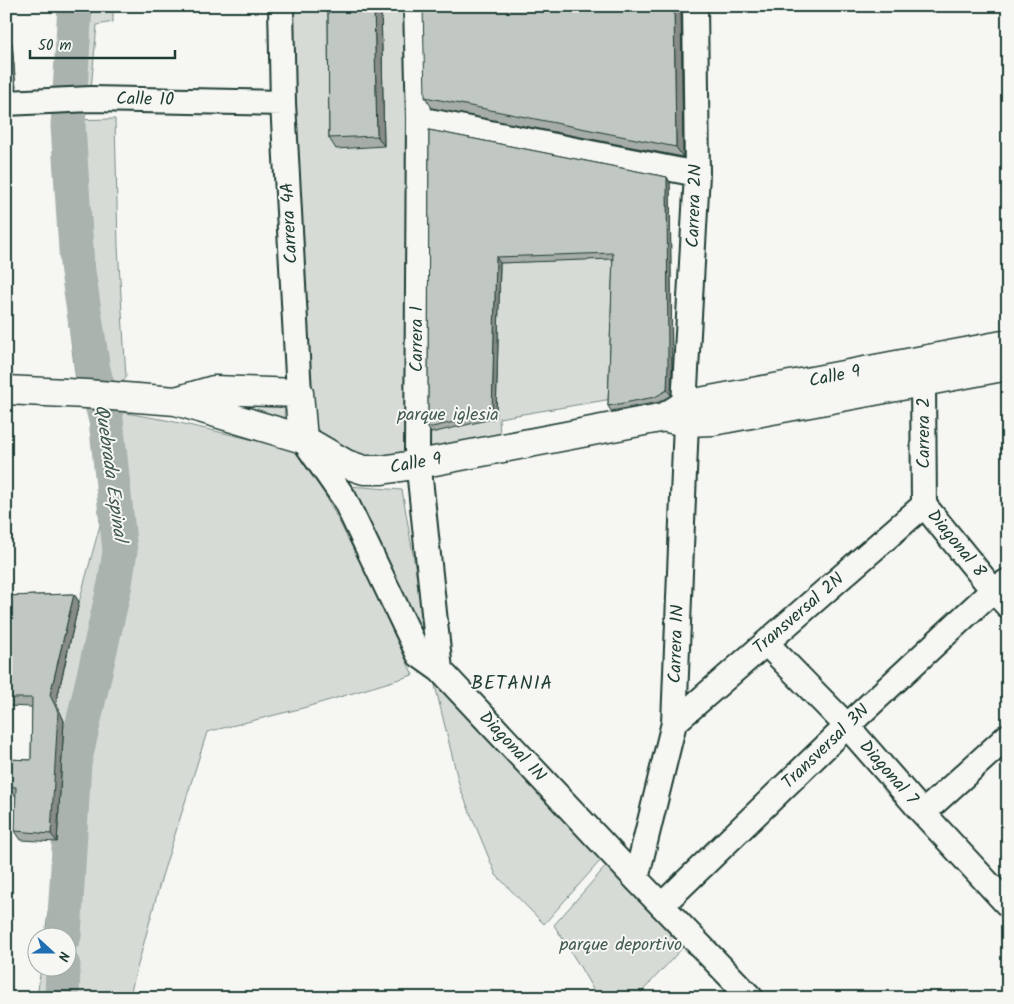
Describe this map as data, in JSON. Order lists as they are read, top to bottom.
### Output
{
  "streets": {
    "street": [
      "Calle 10",
      "Carrera 2N",
      "Carrera 4A",
      "Carrera 1",
      "Calle 9",
      "Carrera 2",
      "Diagonal 8",
      "Transversal 2N",
      "Carrera 1N",
      "Diagonal 1N",
      "Transversal 3N",
      "Diagonal 7"
    ]
  },
  "crossings": [
    ["Calle 10", "Carrera 4A"],
    ["Carrera 2N", "Calle 9"],
    ["Carrera 2N", "Carrera 1N"],
    ["Carrera 4A", "Calle 9"],
    ["Carrera 4A", "Diagonal 1N"],
    ["Carrera 1", "Calle 9"],
    ["Carrera 1", "Diagonal 1N"],
    ["Calle 9", "Carrera 2"],
    ["Calle 9", "Carrera 1N"],
    ["Calle 9", "Diagonal 1N"],
    ["Carrera 2", "Diagonal 8"],
    ["Carrera 2", "Transversal 2N"],
    ["Diagonal 8", "Transversal 2N"],
    ["Diagonal 8", "Transversal 3N"],
    ["Transversal 2N", "Carrera 1N"],
    ["Transversal 2N", "Diagonal 7"],
    ["Carrera 1N", "Diagonal 1N"],
    ["Diagonal 1N", "Transversal 3N"],
    ["Transversal 3N", "Diagonal 7"]
  ],
  "districts": ["BETANIA"],
  "water": ["Quebrada Espinal"],
  "parks": ["parque iglesia", "parque deportivo"],
  "scale_bar": "50 m",
  "north": "right"
}
